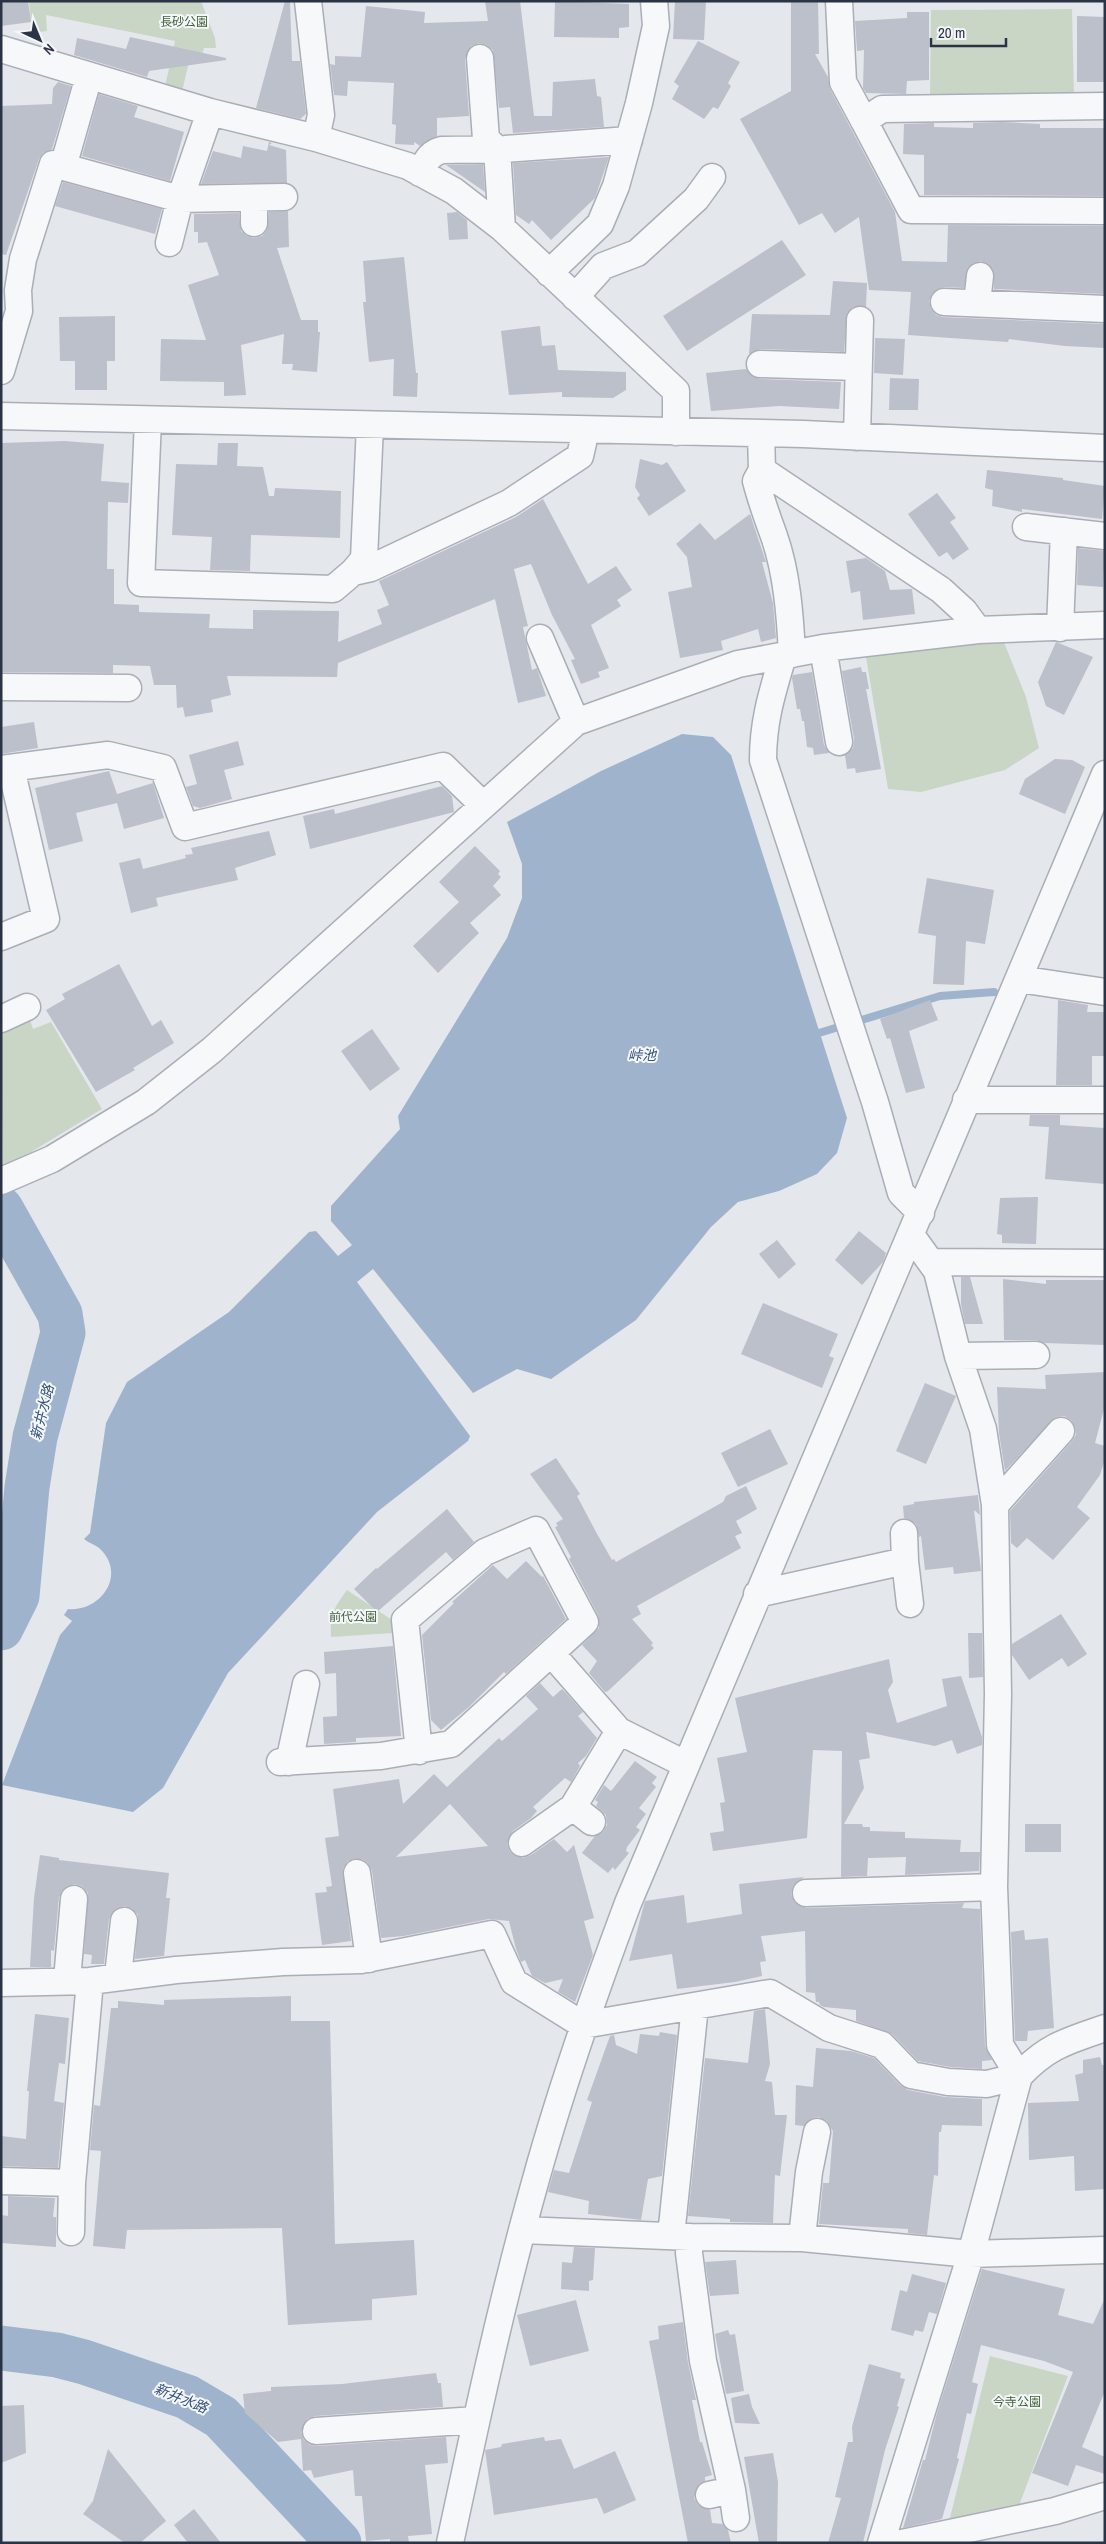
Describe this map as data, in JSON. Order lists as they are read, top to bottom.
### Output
{
  "water": ["峠池", "新井水路"],
  "parks": ["長砂公園", "前代公園", "今寺公園"],
  "scale_bar": "20 m",
  "north": "bottom right"
}
